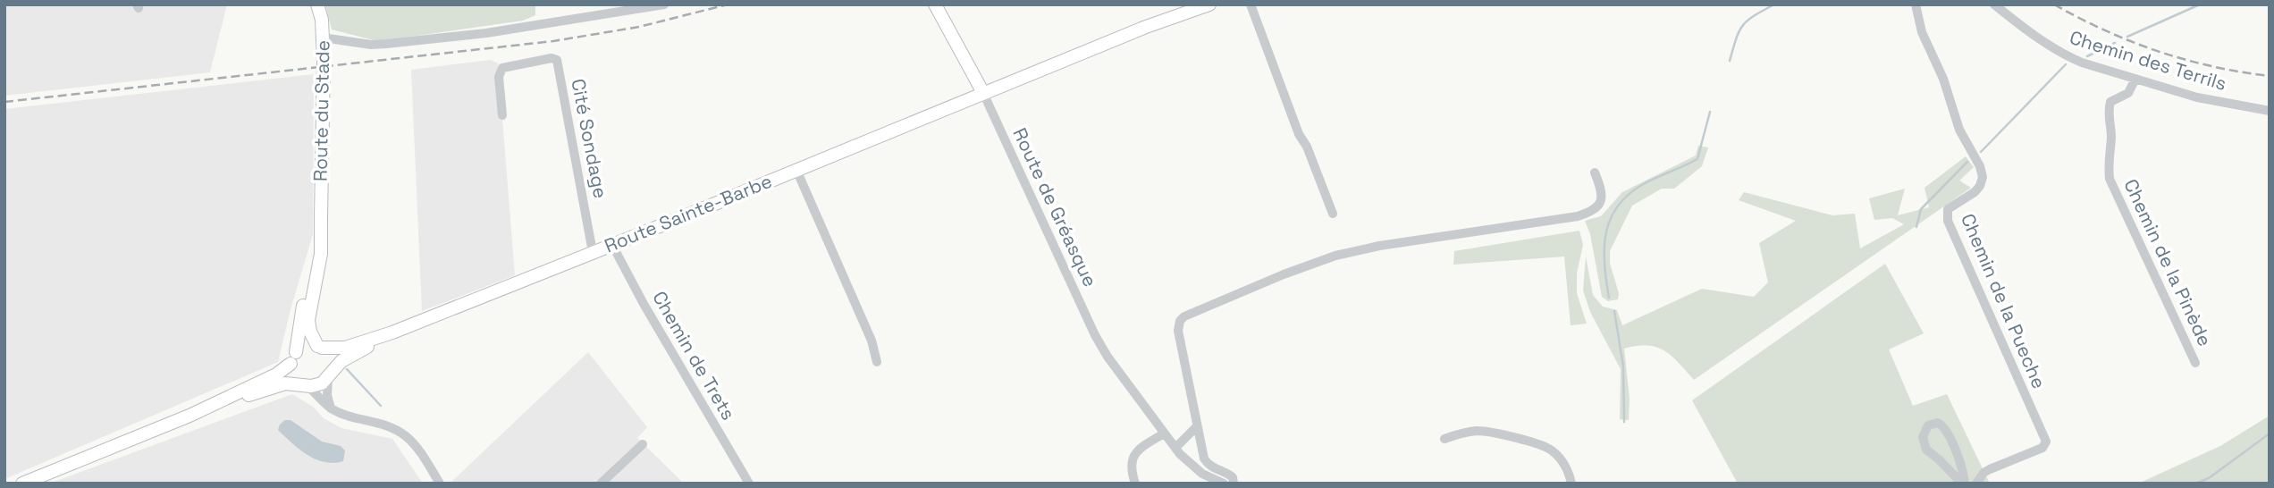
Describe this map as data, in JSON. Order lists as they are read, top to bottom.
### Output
{
  "streets": {
    "main road": ["Route du Stade", "Route Sainte-Barbe"],
    "street": [
      "Chemin des Terrils",
      "Cité Sondage",
      "Route de Gréasque",
      "Chemin de la Pinède",
      "Chemin de la Pueche",
      "Chemin de Trets"
    ]
  },
  "crossings": [
    ["Chemin des Terrils", "Chemin de la Pinède"],
    ["Route du Stade", "Route Sainte-Barbe"],
    ["Cité Sondage", "Route Sainte-Barbe"],
    ["Route de Gréasque", "Route Sainte-Barbe"],
    ["Route Sainte-Barbe", "Chemin de Trets"]
  ]
}
